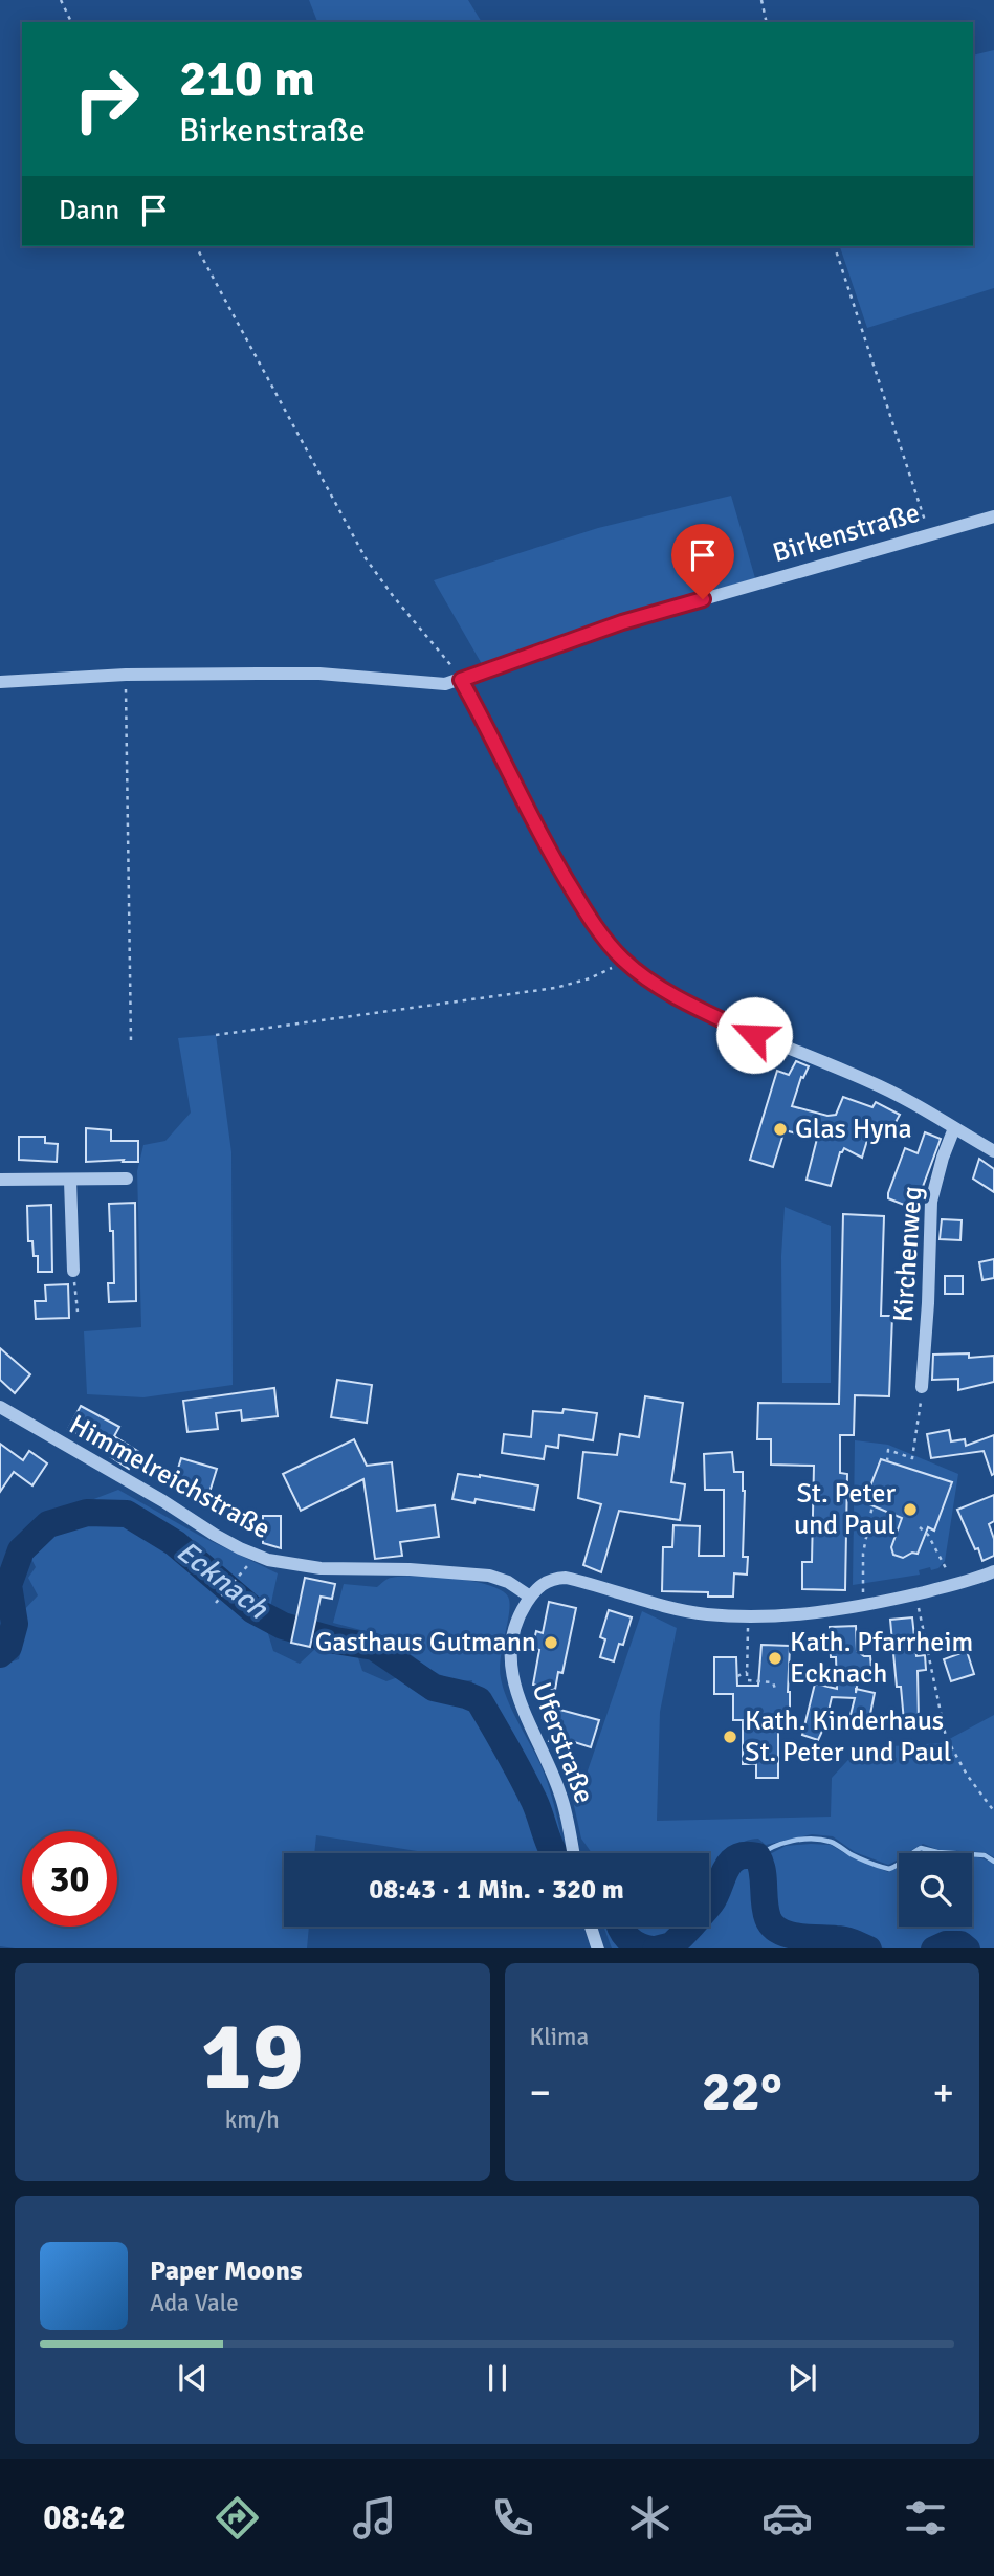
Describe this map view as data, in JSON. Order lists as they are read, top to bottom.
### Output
{
  "streets": {
    "street": [
      "Birkenstraße",
      "Kirchenweg",
      "Himmelreichstraße",
      "Uferstraße"
    ]
  },
  "crossings": [
    ["Himmelreichstraße", "Uferstraße"]
  ],
  "water": ["Ecknach"],
  "places": [
    "Glas Hyna",
    "St. Peter und Paul",
    "Gasthaus Gutmann",
    "Kath. Pfarrheim Ecknach",
    "Kath. Kinderhaus St. Peter und Paul"
  ],
  "page": {
    "turn": ["210 m", "Birkenstraße"],
    "then": "Dann",
    "limit": "30",
    "trip": "08:43 · 1 Min. · 320 m",
    "tile": [
      ["19", "km/h"],
      "Klima"
    ],
    "heat": ["−", "22°", "+"],
    "song": ["Paper Moons", "Ada Vale"],
    "tabs": "08:42"
  }
}
